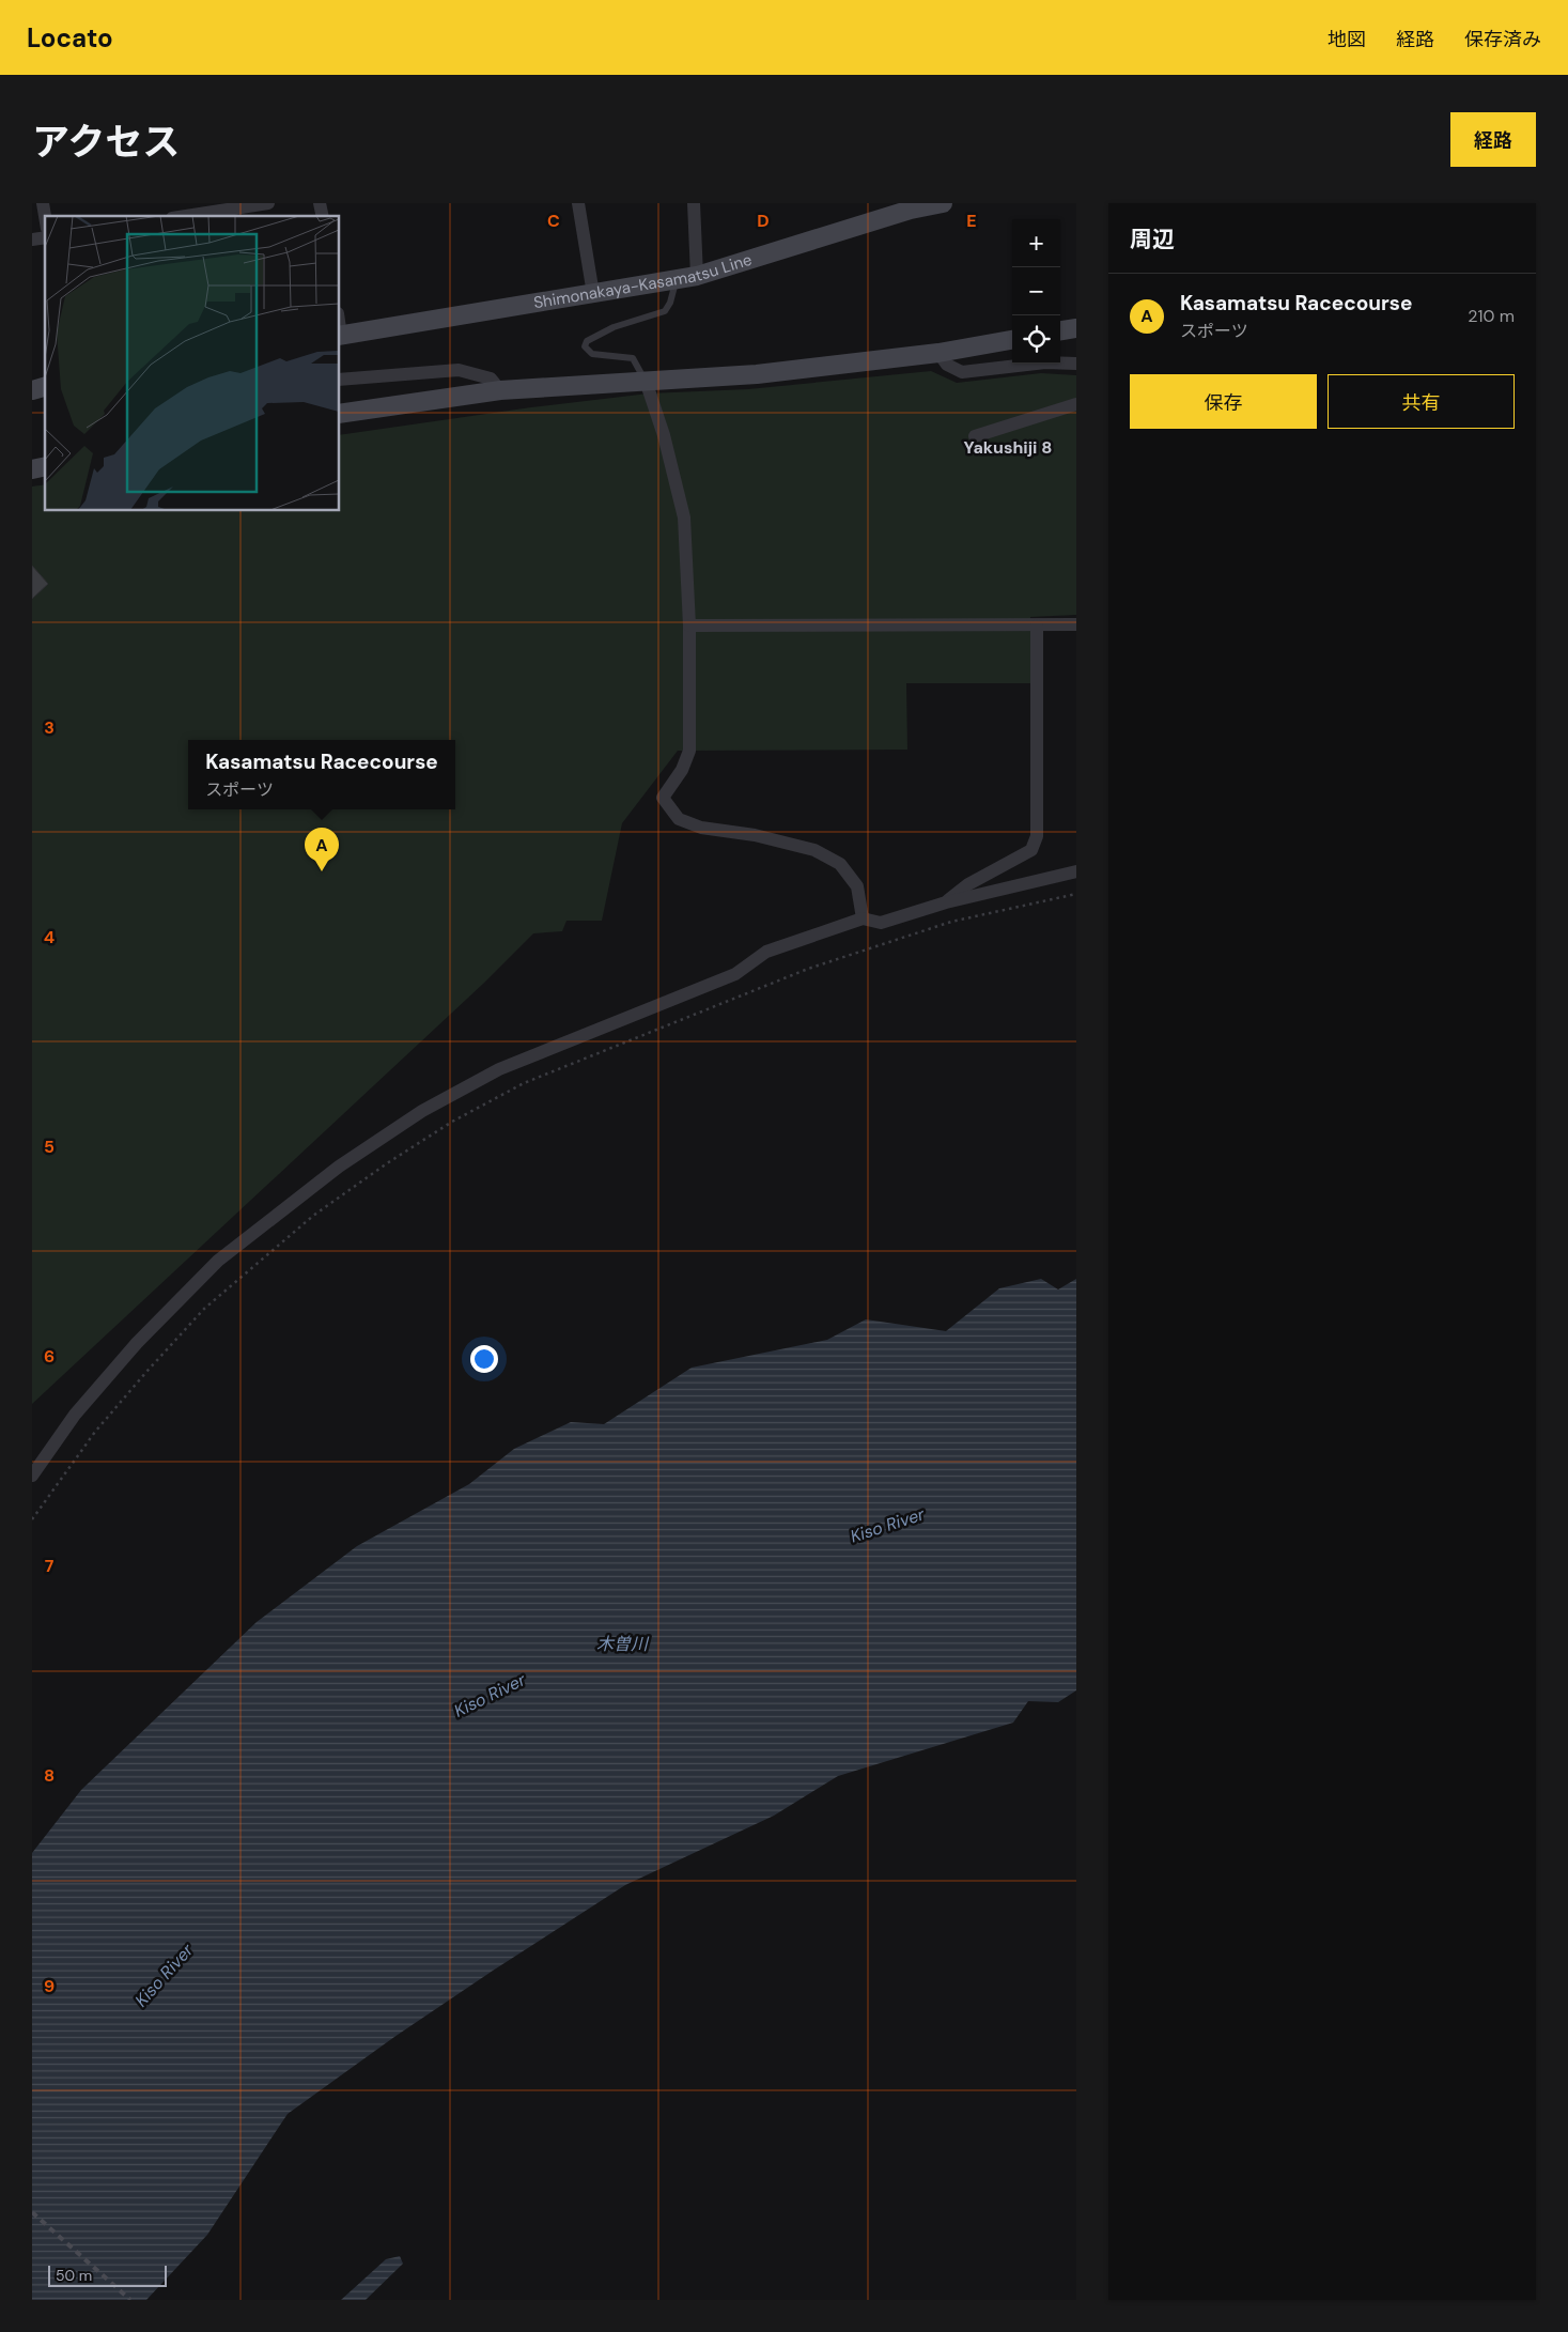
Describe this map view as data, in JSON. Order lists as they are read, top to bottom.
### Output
{
  "streets": {
    "street": ["Shimonakaya-Kasamatsu Line"]
  },
  "districts": ["Yakushiji 8"],
  "water": ["Kiso River", "木曽川"],
  "scale_bar": "50 m",
  "page": {
    "header": "Locato",
    "nav": ["地図", "経路", "保存済み"],
    "title": "アクセス",
    "buttons": [
      "経路",
      ["保存", "共有"]
    ],
    "heading": "周辺",
    "map_buttons": ["+", "−"],
    "list": [
      {
        "mark": "A",
        "name": "Kasamatsu Racecourse",
        "note": "スポーツ",
        "value": "210 m"
      }
    ],
    "popup": ["Kasamatsu Racecourse", "スポーツ"],
    "pins": "A",
    "scale": "50 m"
  },
  "grid": {
    "columns": ["C", "D", "E"],
    "rows": [
      "3",
      "4",
      "5",
      "6",
      "7",
      "8",
      "9"
    ]
  }
}
